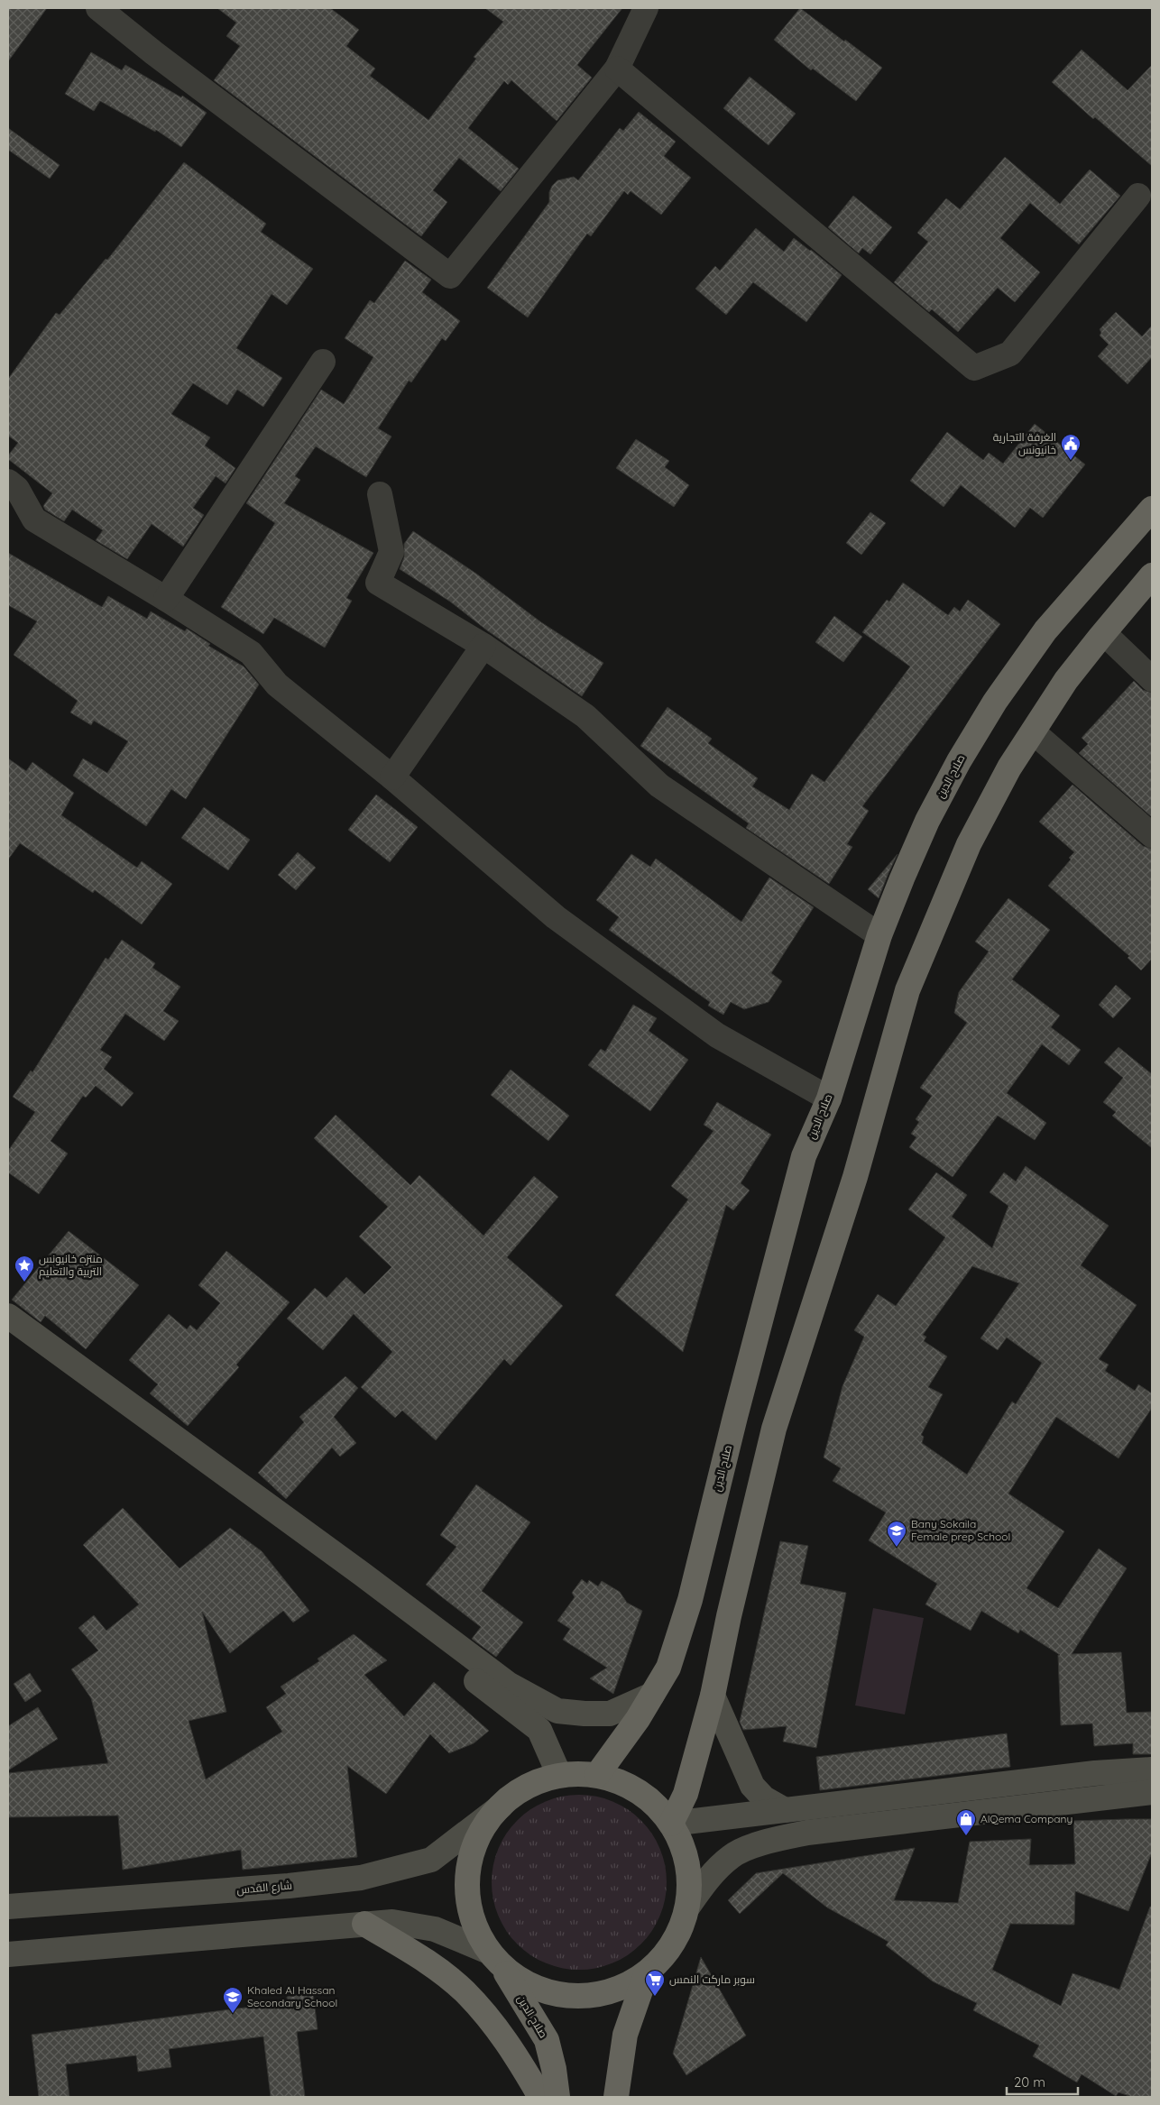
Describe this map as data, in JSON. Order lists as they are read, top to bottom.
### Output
{
  "streets": {
    "highway": ["صلاح الدين"],
    "main road": ["شارع القدس"]
  },
  "crossings": [
    ["صلاح الدين", "شارع القدس"]
  ],
  "places": {
    "public building": ["الغرفة التجارية خانيونس"],
    "place": ["منتزه خانيونس التربية والتعليم"],
    "school or university": ["Bany Sokaila Female prep School", "Khaled Al Hassan Secondary School"],
    "shop": ["AlQema Company"],
    "supermarket": ["سوبر ماركت النمس"]
  },
  "scale_bar": "20 m"
}
